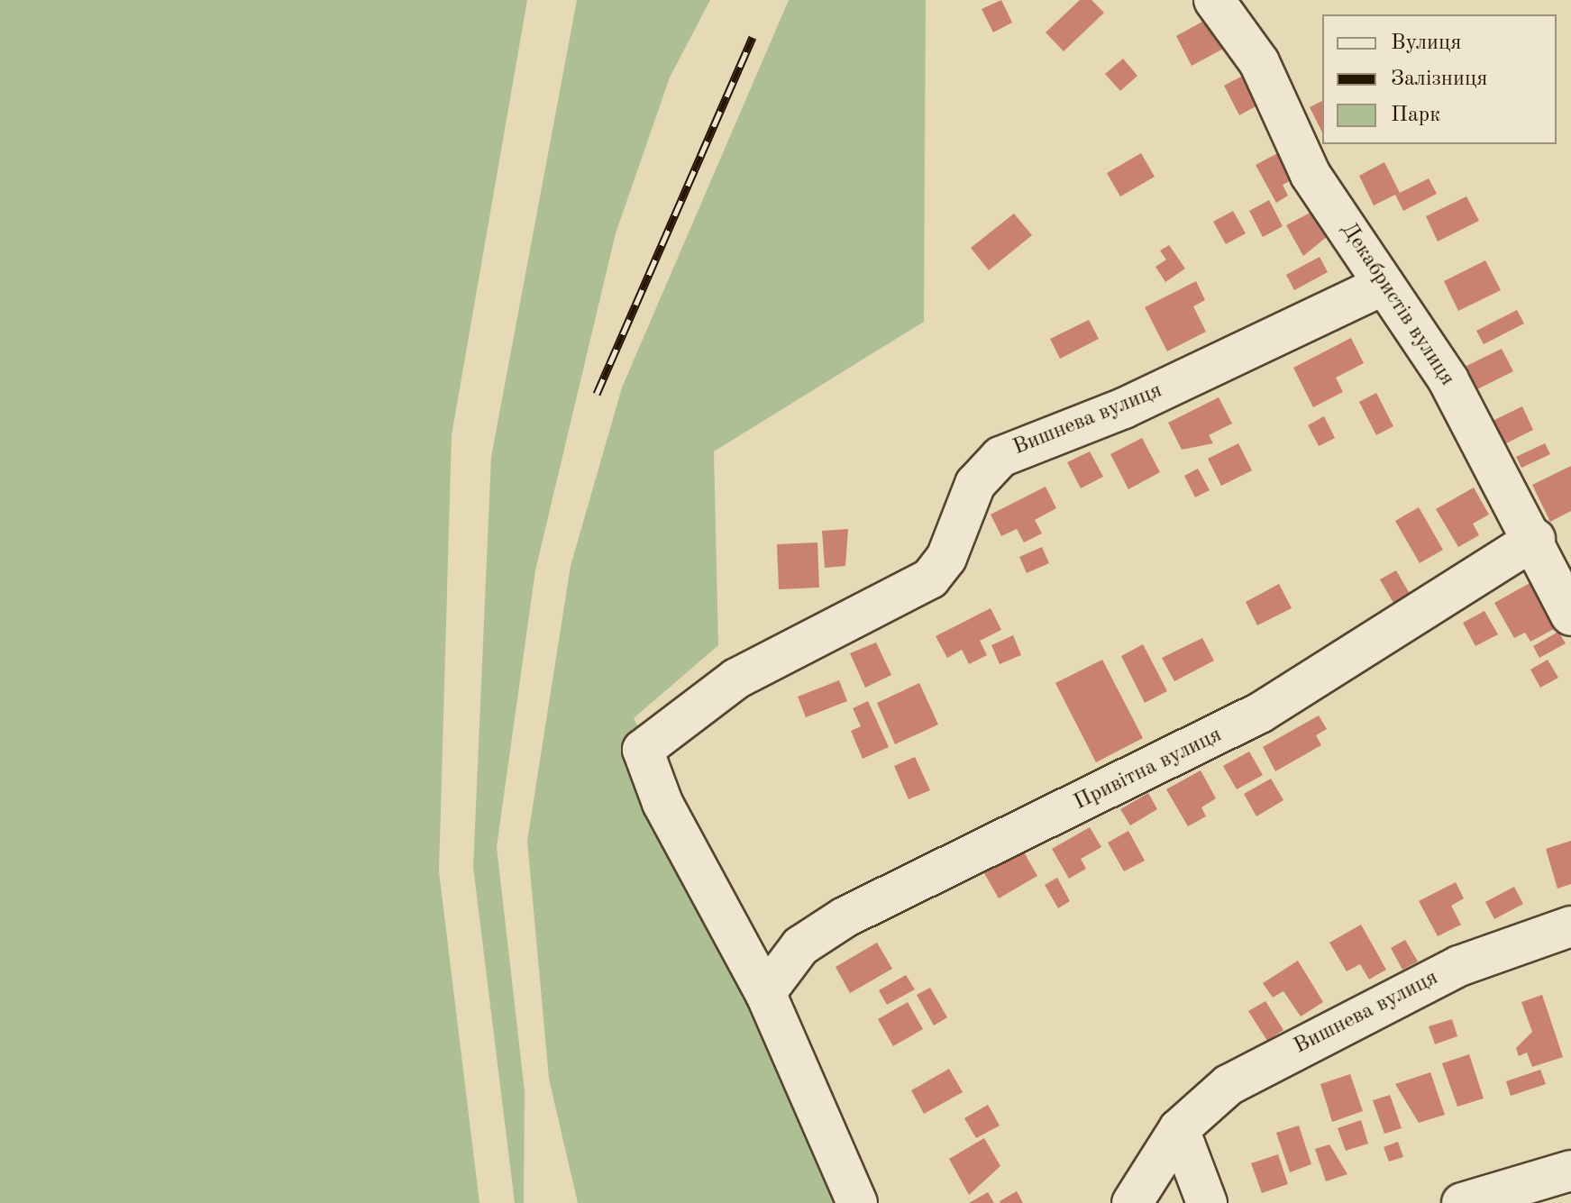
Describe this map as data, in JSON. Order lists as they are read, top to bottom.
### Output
{
  "streets": {
    "street": ["Декабристів вулиця", "Вишнева вулиця", "Привітна вулиця"]
  },
  "crossings": [
    ["Декабристів вулиця", "Вишнева вулиця"],
    ["Декабристів вулиця", "Привітна вулиця"],
    ["Вишнева вулиця", "Привітна вулиця"]
  ],
  "legend": ["Вулиця", "Залізниця", "Парк"]
}
